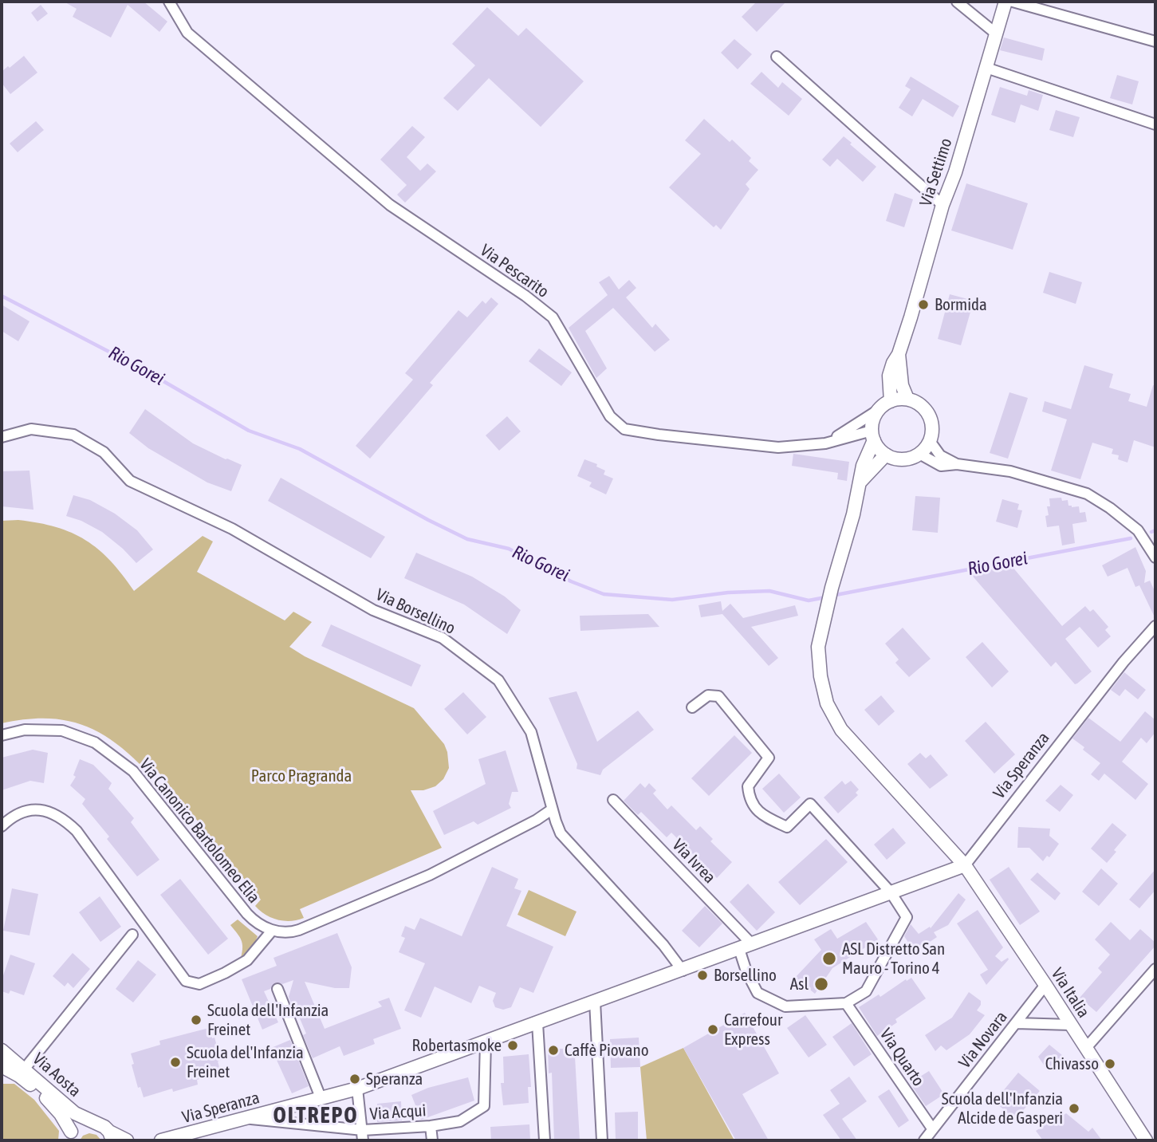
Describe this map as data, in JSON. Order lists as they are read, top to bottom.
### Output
{
  "streets": {
    "street": [
      "Via Settimo",
      "Via Pescarito",
      "Via Borsellino",
      "Via Speranza",
      "Via Canonico Bartolomeo Elia",
      "Via Ivrea",
      "Via Italia",
      "Via Novara",
      "Via Quarto",
      "Via Aosta",
      "Via Acqui"
    ]
  },
  "crossings": [
    ["Via Settimo", "Via Pescarito"],
    ["Via Settimo", "Via Italia"],
    ["Via Pescarito", "Via Italia"],
    ["Via Borsellino", "Via Speranza"],
    ["Via Speranza", "Via Ivrea"],
    ["Via Speranza", "Via Italia"],
    ["Via Speranza", "Via Acqui"],
    ["Via Italia", "Via Novara"],
    ["Via Novara", "Via Quarto"]
  ],
  "districts": ["OLTREPO"],
  "water": ["Rio Gorei"],
  "parks": ["Parco Pragranda"],
  "places": [
    "Bormida",
    "ASL Distretto San Mauro - Torino 4",
    "Borsellino",
    "Asl",
    "Scuola dell'Infanzia Freinet",
    "Carrefour Express",
    "Robertasmoke",
    "Caffè Piovano",
    "Scuola del'Infanzia Freinet",
    "Chivasso",
    "Speranza",
    "Scuola dell'Infanzia Alcide de Gasperi"
  ]
}
